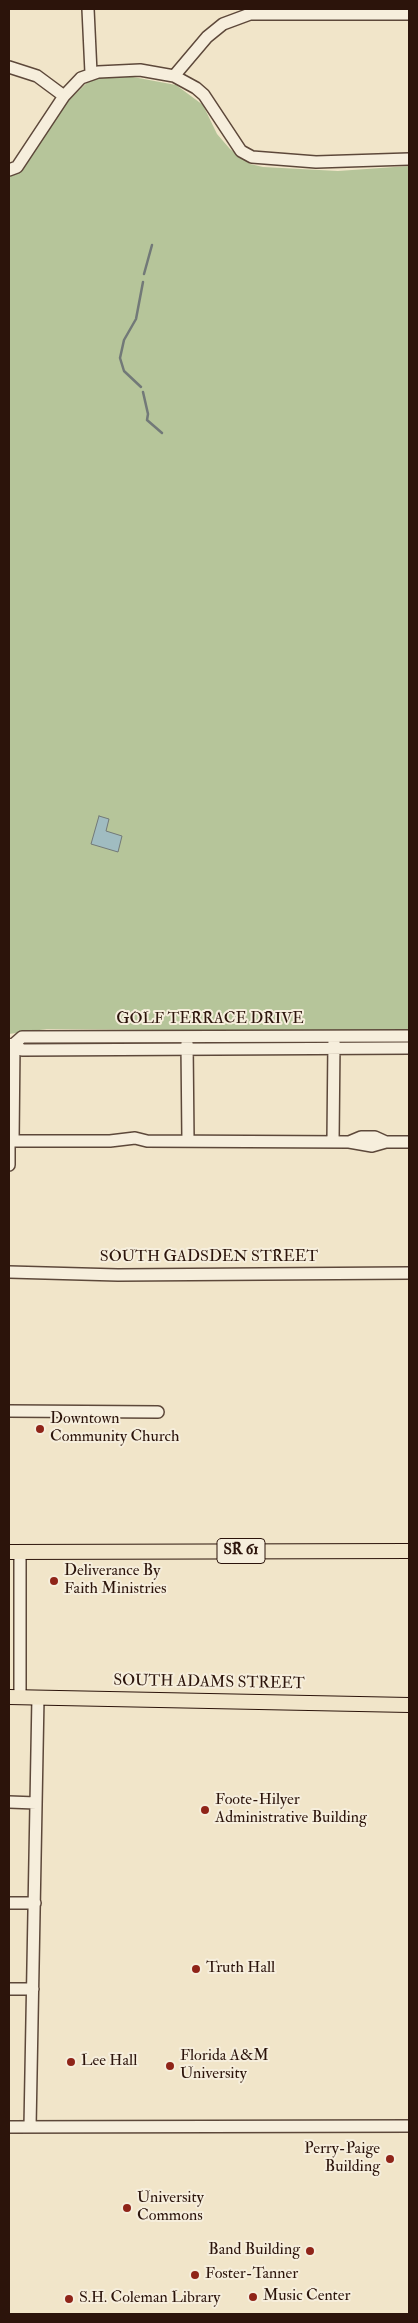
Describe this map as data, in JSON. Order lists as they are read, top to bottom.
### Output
{
  "streets": {
    "main road": ["SR 61", "SOUTH ADAMS STREET"],
    "street": ["GOLF TERRACE DRIVE", "SOUTH GADSDEN STREET"]
  },
  "places": [
    "Downtown Community Church",
    "Deliverance By Faith Ministries",
    "Foote-Hilyer Administrative Building",
    "Truth Hall",
    "Lee Hall",
    "Florida A&M University",
    "Perry-Paige Building",
    "University Commons",
    "Band Building",
    "Foster-Tanner",
    "Music Center",
    "S.H. Coleman Library"
  ]
}
